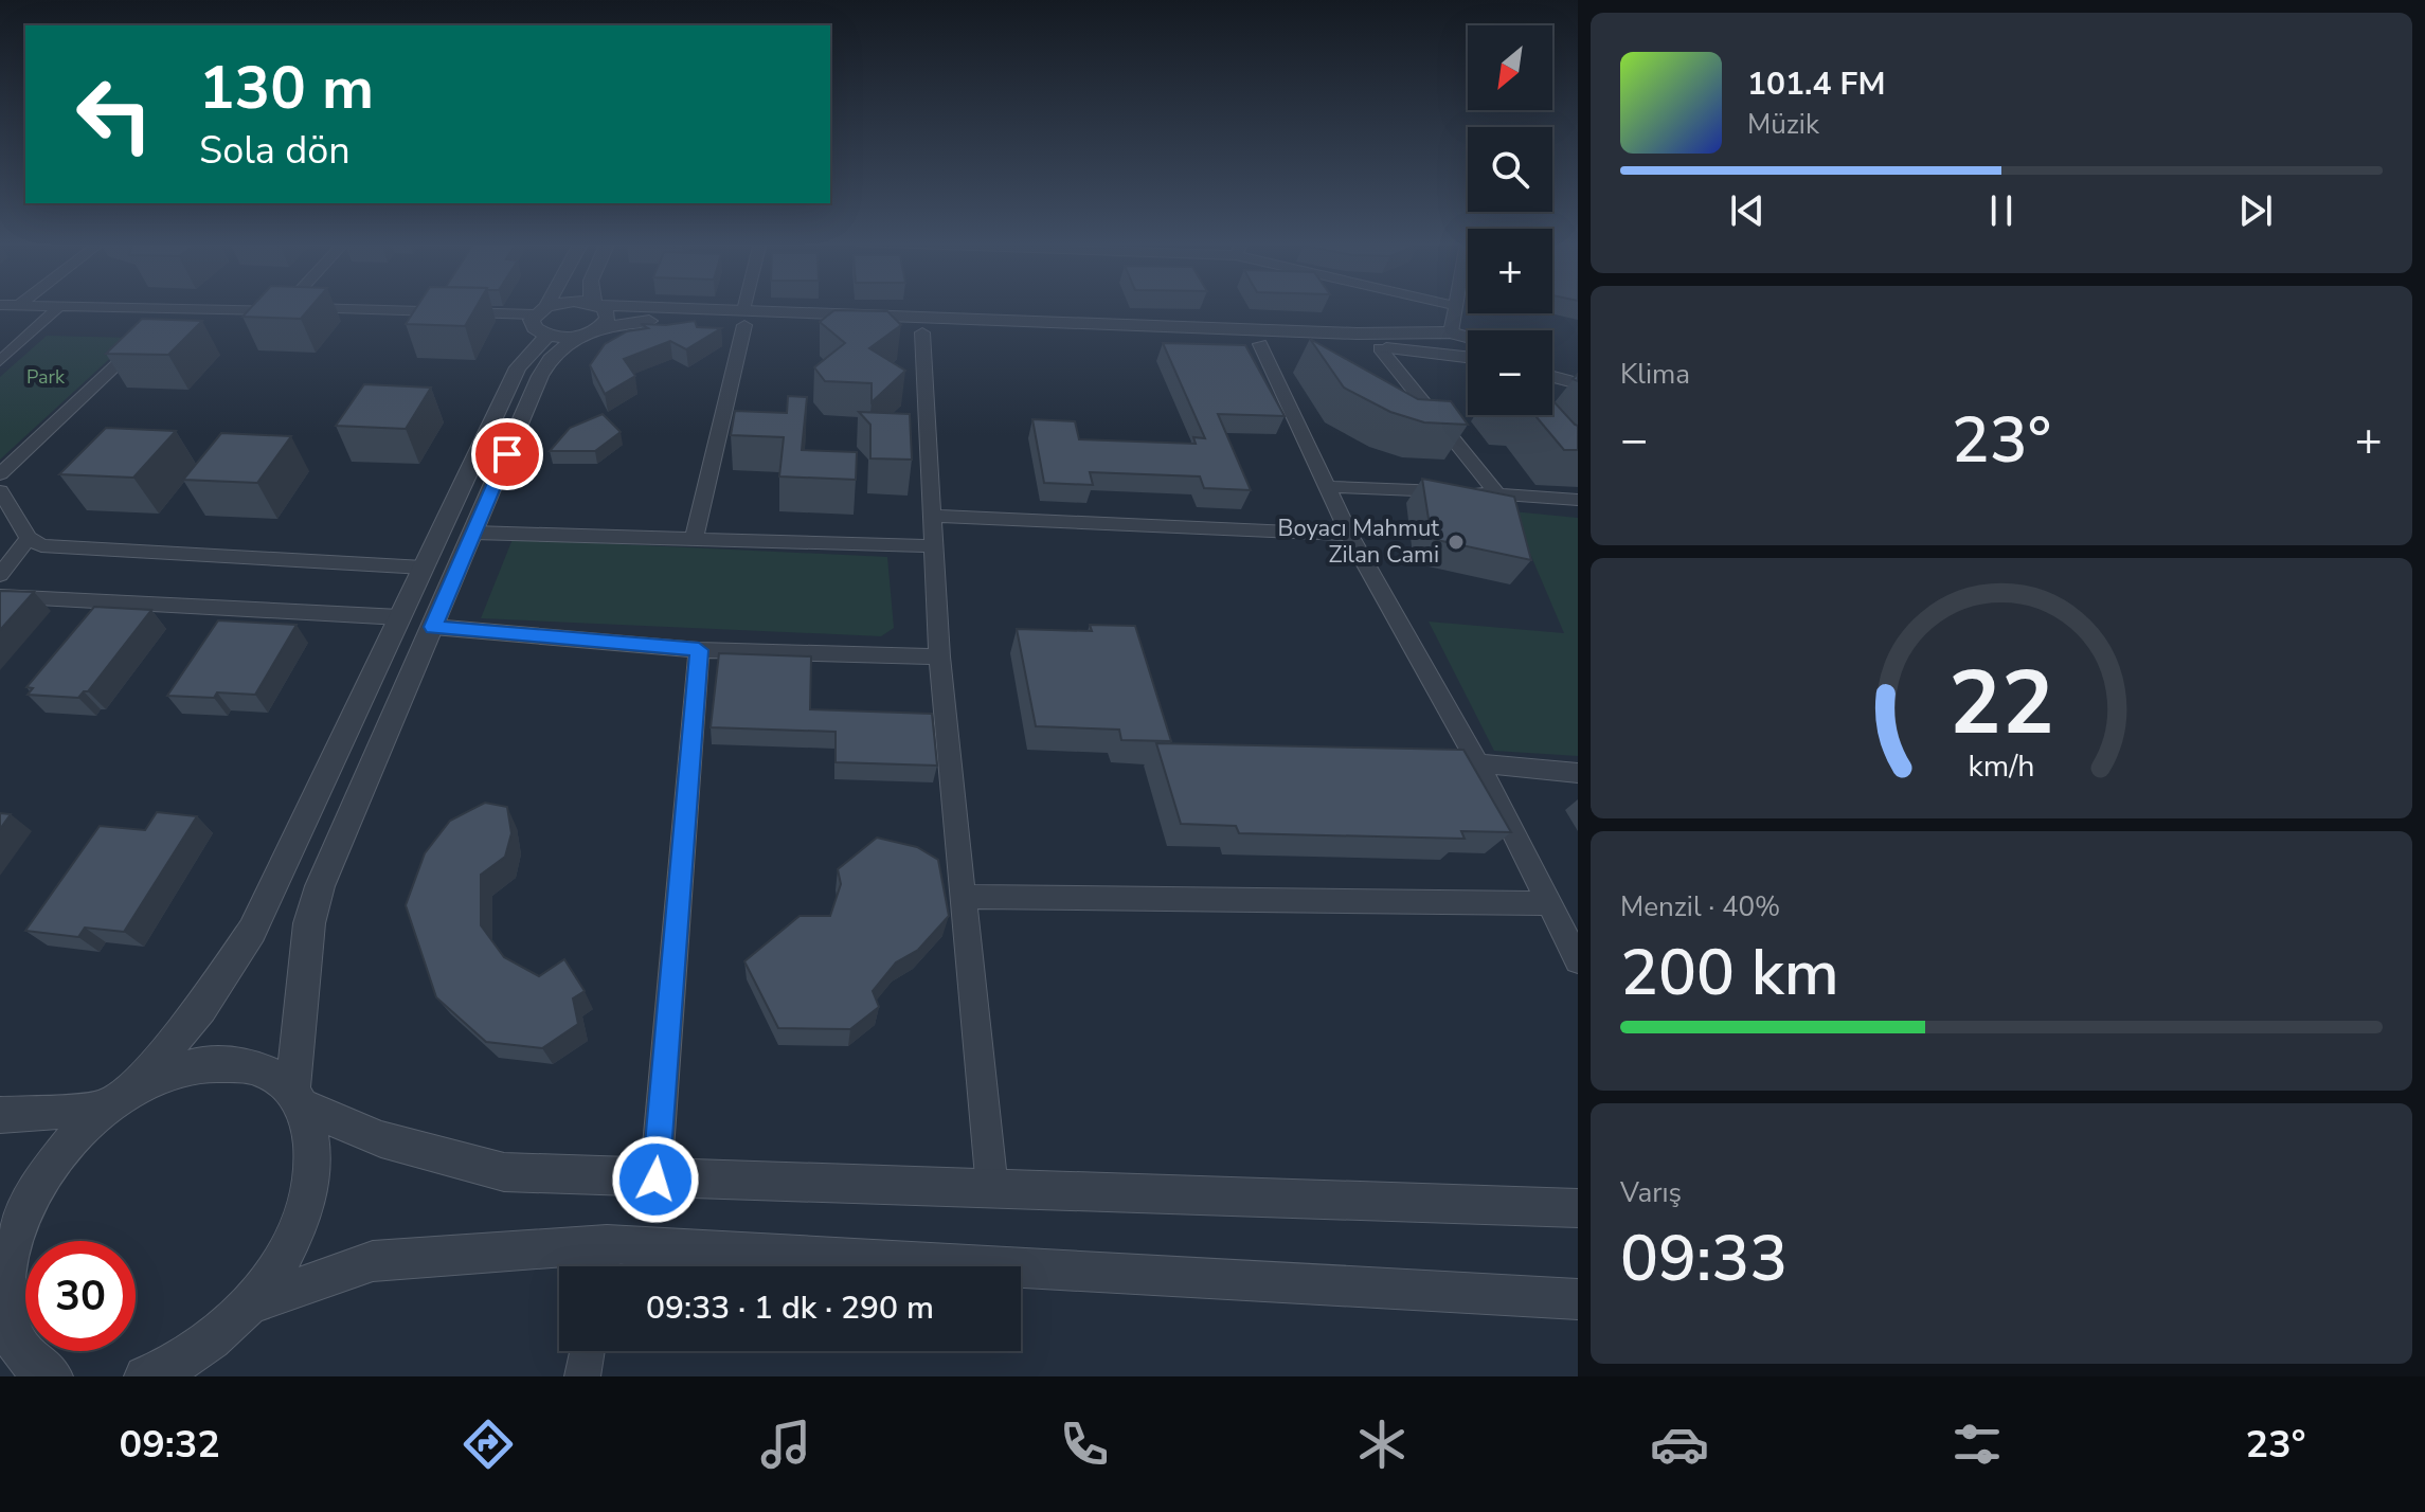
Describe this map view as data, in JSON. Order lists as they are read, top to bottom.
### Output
{
  "parks": ["Park"],
  "places": ["Boyacı Mahmut Zilan Cami"],
  "north": "bottom left",
  "page": {
    "map_buttons": ["+", "−"],
    "turn": ["130 m", "Sola dön"],
    "song": ["101.4 FM", "Müzik"],
    "tile": [
      "Klima",
      ["Menzil · 40%", "200 km"],
      ["Varış", "09:33"]
    ],
    "heat": ["−", "23°", "+"],
    "limit": "30",
    "trip": "09:33 · 1 dk · 290 m",
    "tabs": ["09:32", "23°"],
    "gauge": ["22", "km/h"]
  }
}
